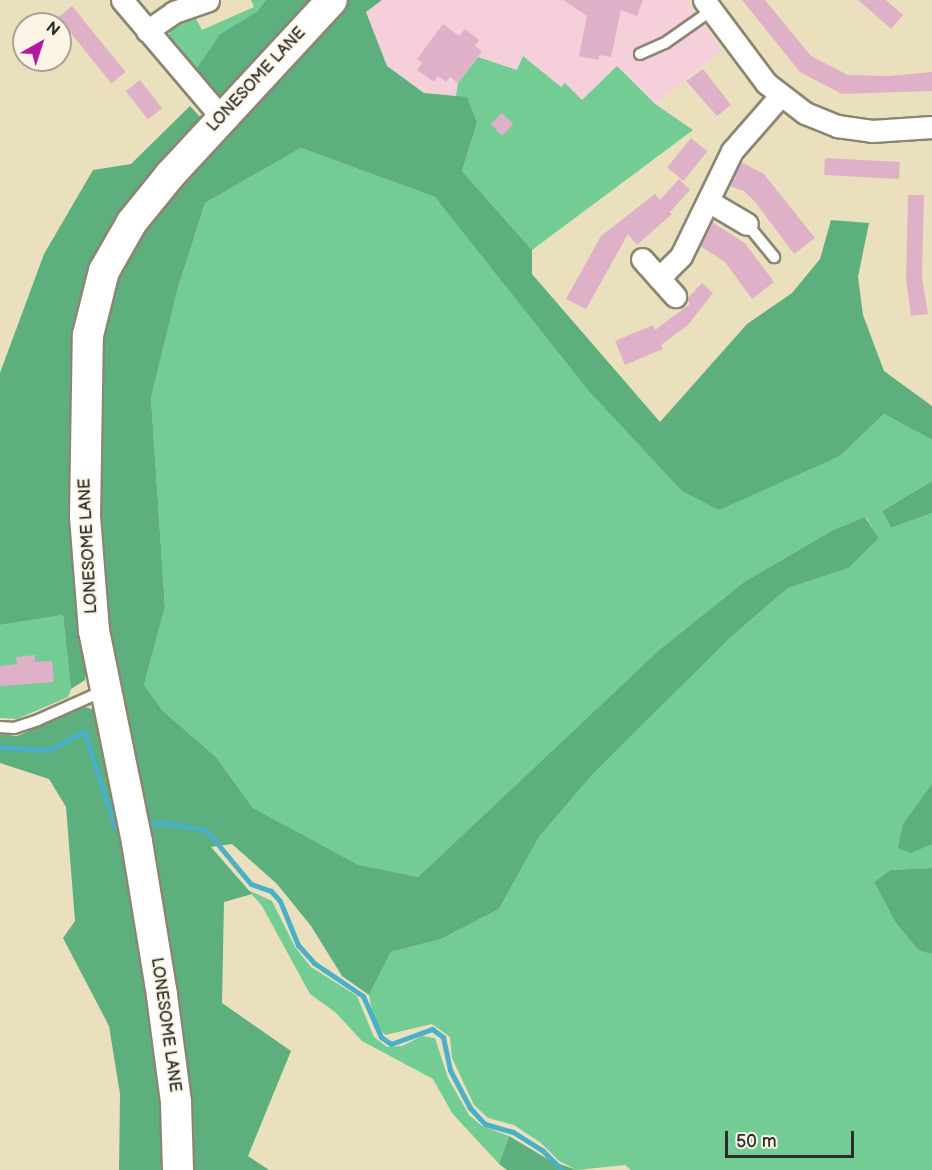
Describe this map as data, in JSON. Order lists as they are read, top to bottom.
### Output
{
  "streets": {
    "street": ["LONESOME LANE"]
  },
  "scale_bar": "50 m",
  "north": "top right"
}
